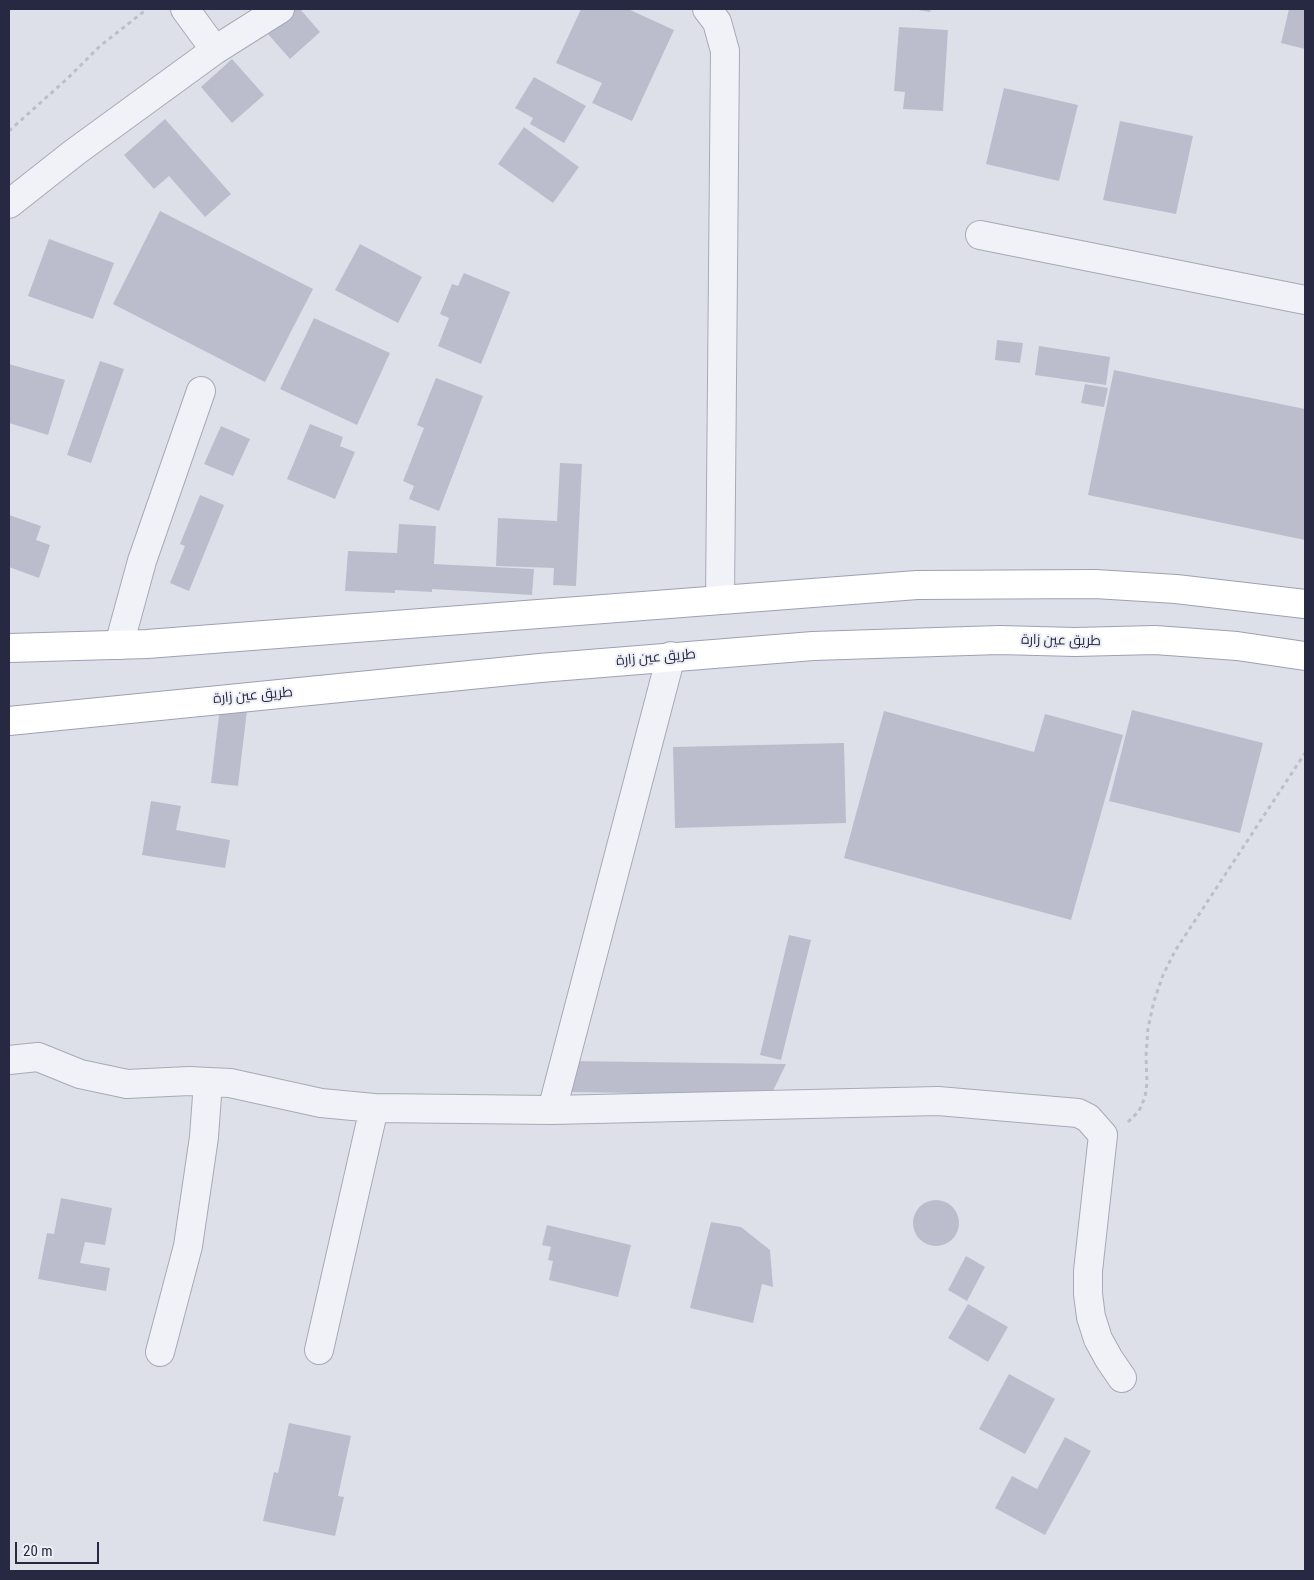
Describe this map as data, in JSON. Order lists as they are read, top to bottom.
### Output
{
  "streets": {
    "main road": ["طريق عين زارة"]
  },
  "scale_bar": "20 m"
}
